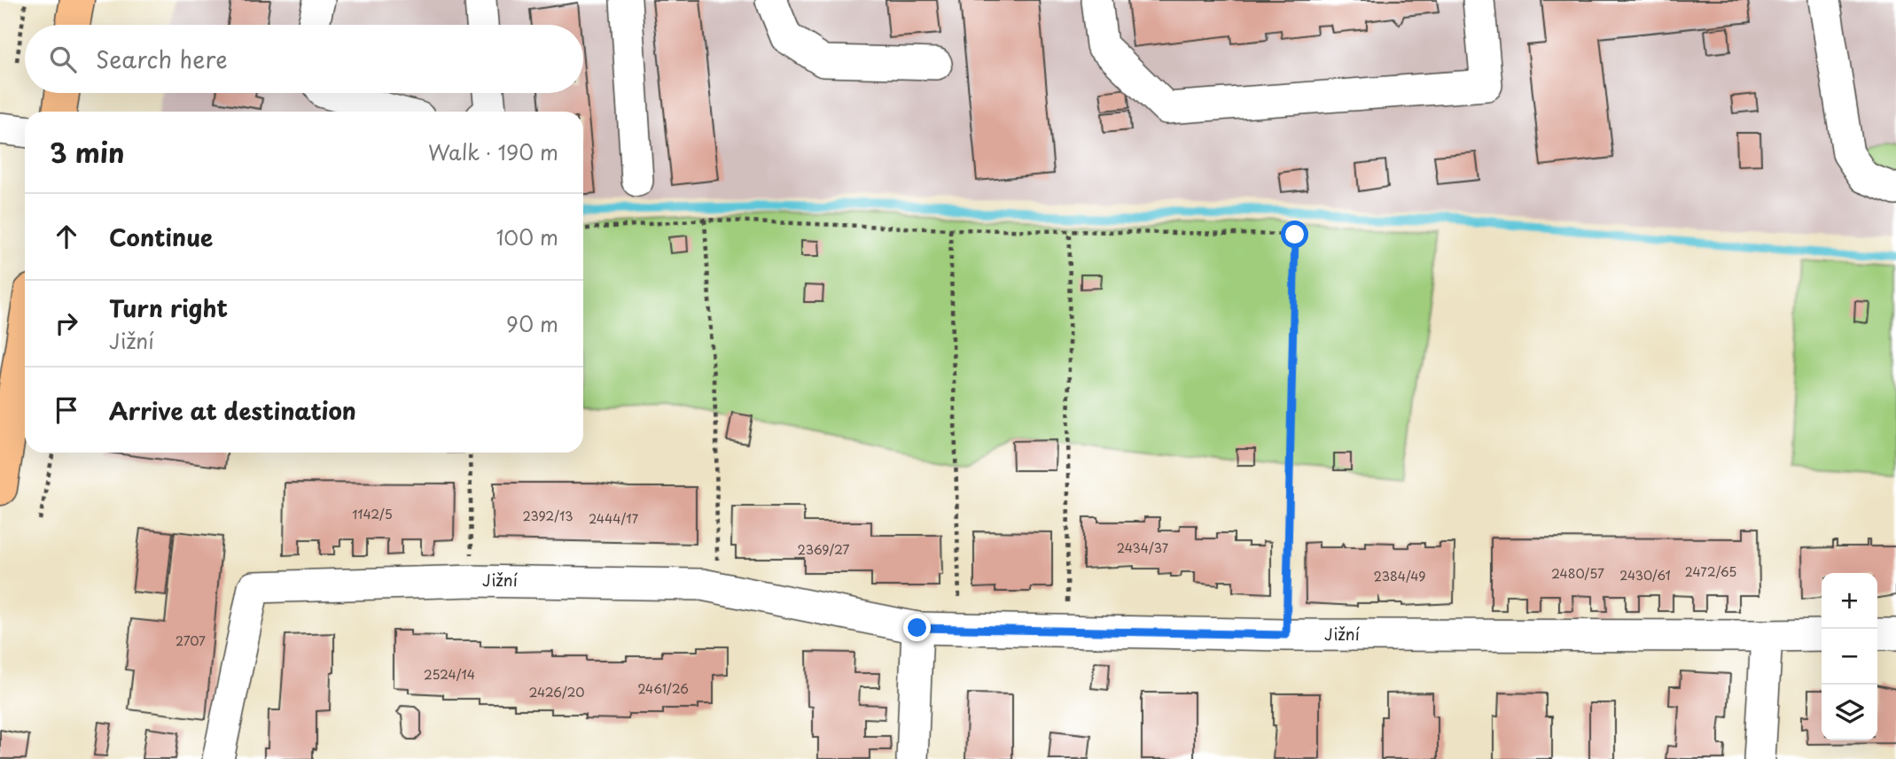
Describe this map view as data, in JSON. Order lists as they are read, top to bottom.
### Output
{
  "streets": {
    "street": ["Jižní"]
  },
  "house_numbers": [
    "1142/5",
    "2392/13",
    "2444/17",
    "2434/37",
    "2369/27",
    "2472/65",
    "2480/57",
    "2430/61",
    "2384/49",
    "2707",
    "2524/14",
    "2461/26",
    "2426/20"
  ],
  "page": {
    "search": "Search here",
    "heading": ["3 min", "Walk · 190 m"],
    "list": [
      ["Continue", "100 m"],
      ["Turn right", "Jižní", "90 m"],
      "Arrive at destination"
    ],
    "map_buttons": ["+", "−"]
  }
}
